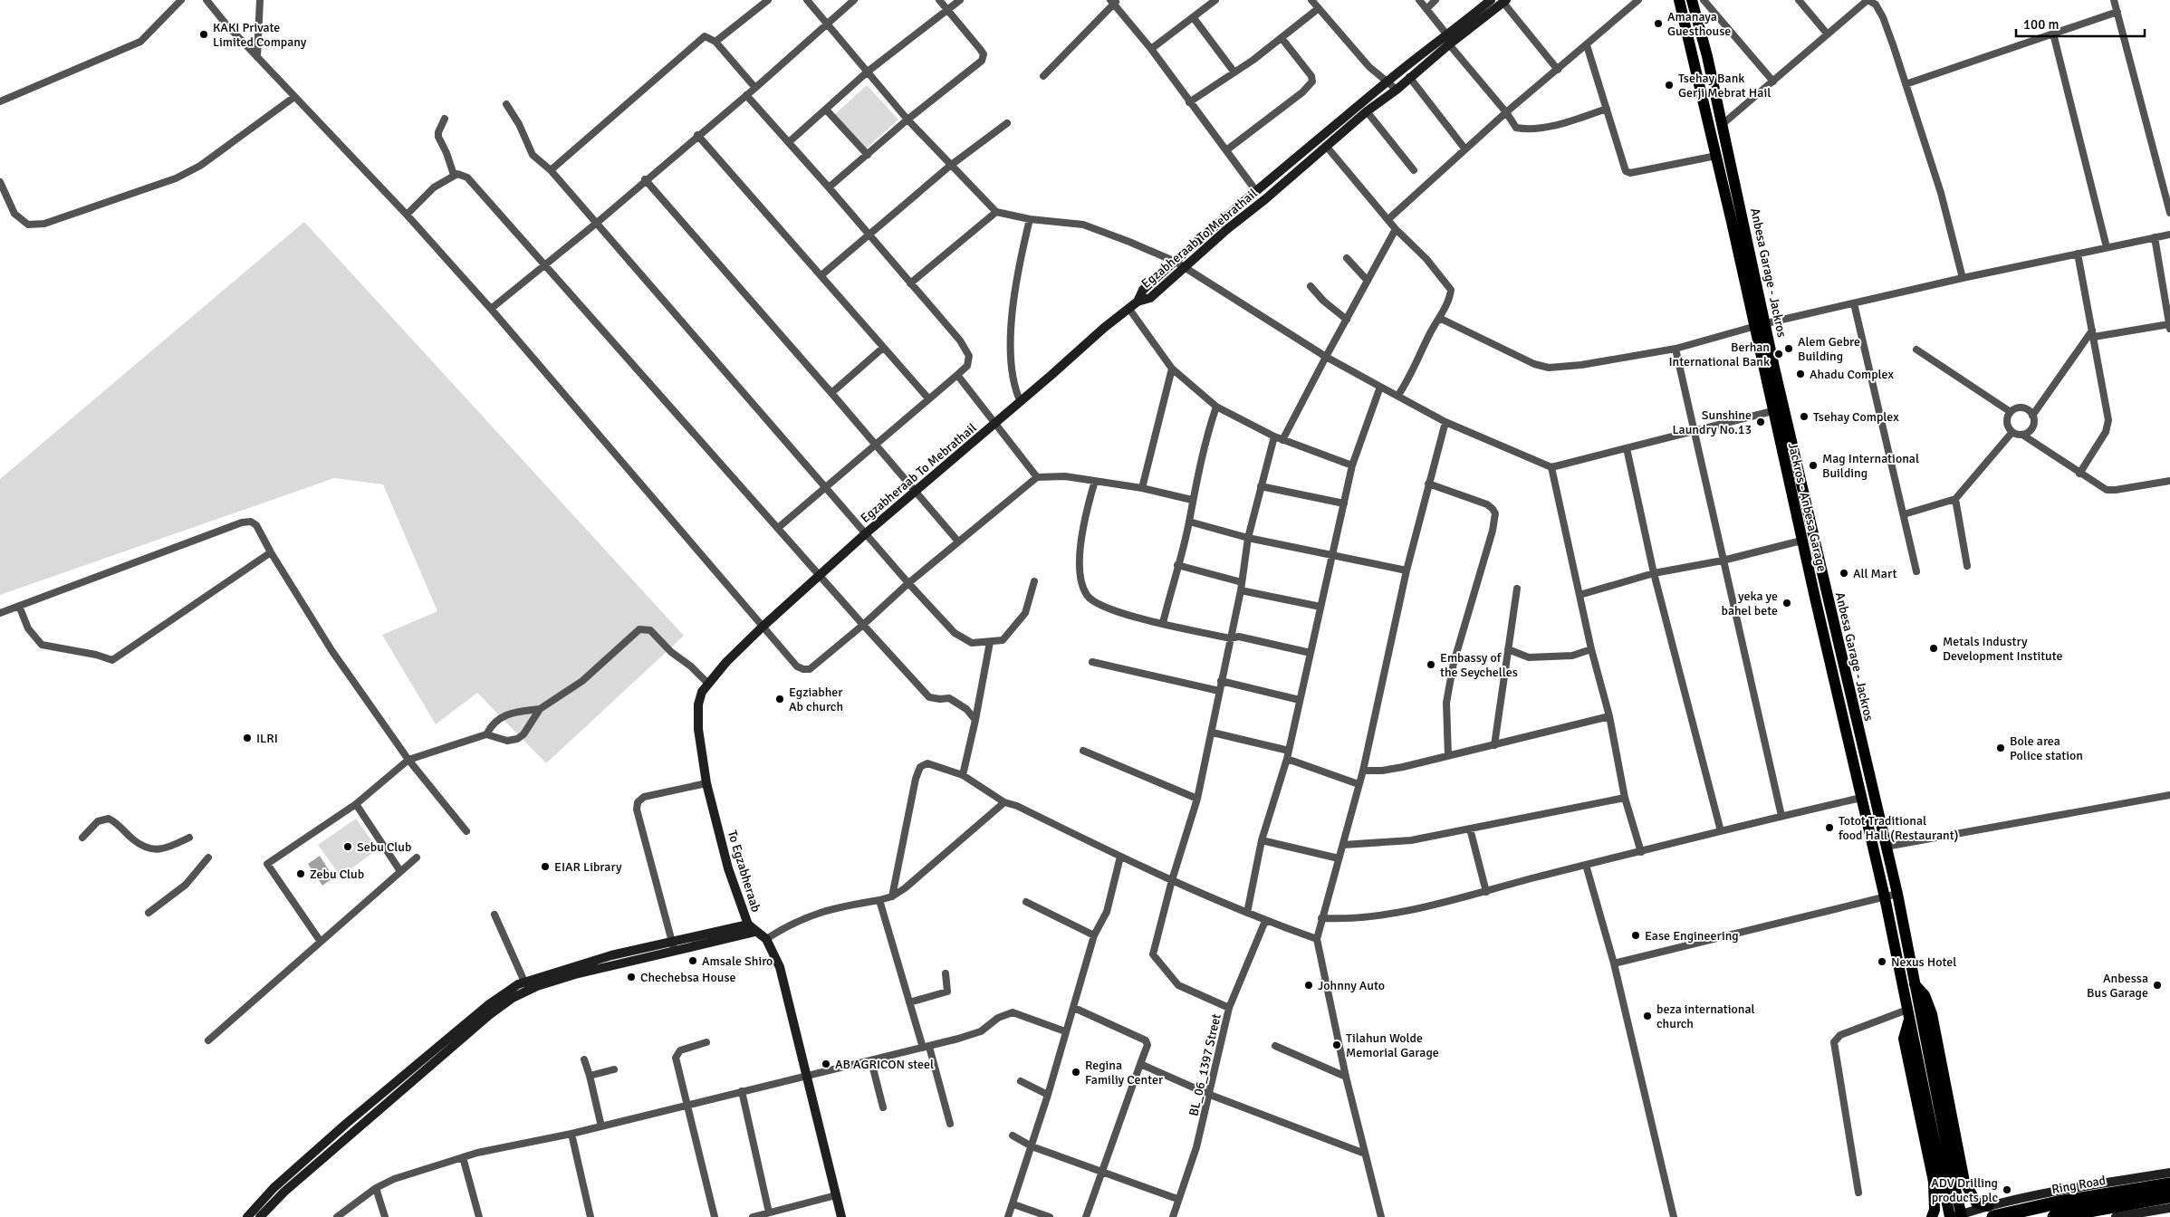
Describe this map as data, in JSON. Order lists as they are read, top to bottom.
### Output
{
  "streets": {
    "highway": ["Ring Road"],
    "main road": [
      "Egzabheraab To Mebrathail",
      "Anbesa Garage - Jackros",
      "Jackros - Anbesa Garage",
      "To Egzabheraab"
    ],
    "street": ["BL_06_1397 Street"]
  },
  "crossings": [
    ["Egzabheraab To Mebrathail", "To Egzabheraab"],
    ["Anbesa Garage - Jackros", "Jackros - Anbesa Garage"]
  ],
  "places": [
    "Amanaya Guesthouse",
    "KAKI Private Limited Company",
    "Tsehay Bank Gerji Mebrat Hail",
    "Alem Gebre Building",
    "Berhan International Bank",
    "Ahadu Complex",
    "Tsehay Complex",
    "Sunshine Laundry No.13",
    "Mag International Building",
    "All Mart",
    "yeka ye bahel bete",
    "Metals Industry Development Institute",
    "Embassy of the Seychelles",
    "Egziabher Ab church",
    "ILRI",
    "Bole area Police station",
    "Totot Traditional food Hall (Restaurant)",
    "Sebu Club",
    "EIAR Library",
    "Zebu Club",
    "Ease Engineering",
    "Amsale Shiro",
    "Nexus Hotel",
    "Chechebsa House",
    "Johnny Auto",
    "Anbessa Bus Garage",
    "beza international church",
    "Tilahun Wolde Memorial Garage",
    "AB AGRICON steel",
    "Regina Familiy Center",
    "ADV Drilling products plc"
  ],
  "scale_bar": "100 m"
}
